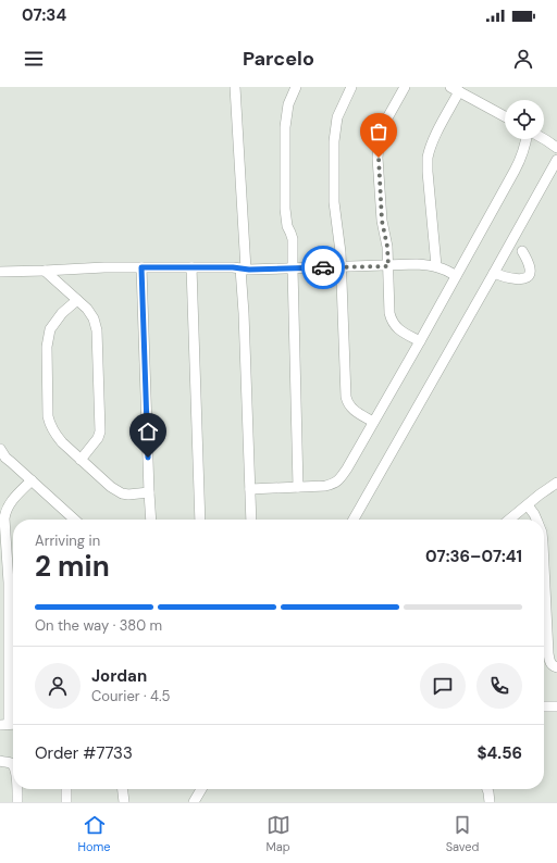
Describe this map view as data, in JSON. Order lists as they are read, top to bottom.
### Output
{
  "page": {
    "status": "07:34",
    "header": "Parcelo",
    "heading": ["2 min", "Arriving in", "07:36–07:41"],
    "panel": [
      "Jordan",
      "Courier · 4.5",
      "Order #7733",
      "$4.56"
    ],
    "bar": "On the way · 380 m",
    "tabs": ["Home", "Map", "Saved"]
  }
}
